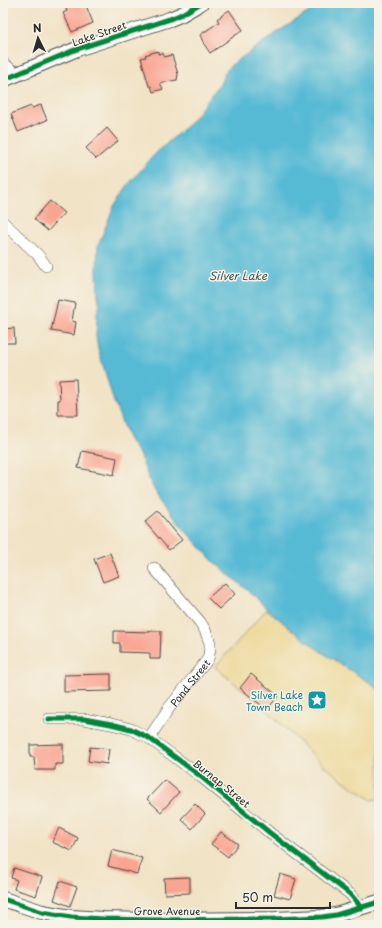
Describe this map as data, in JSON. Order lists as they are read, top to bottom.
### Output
{
  "streets": {
    "street": [
      "Lake Street",
      "Pond Street",
      "Burnap Street",
      "Grove Avenue"
    ]
  },
  "crossings": [
    ["Pond Street", "Burnap Street"],
    ["Burnap Street", "Grove Avenue"]
  ],
  "water": ["Silver Lake"],
  "places": {
    "place": ["Silver Lake Town Beach"]
  },
  "scale_bar": "50 m",
  "north": "top"
}
